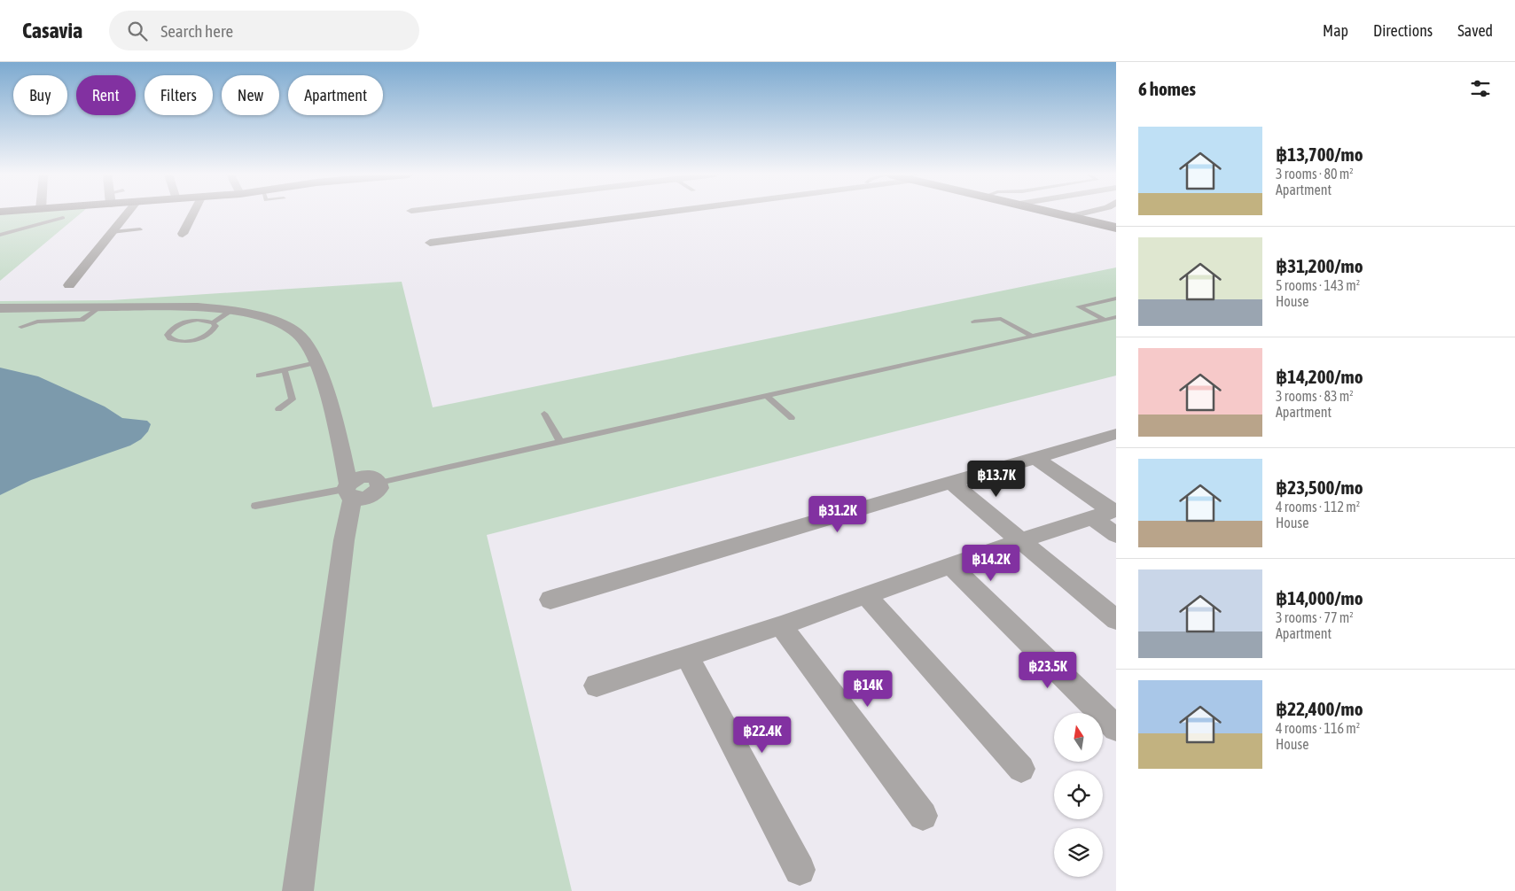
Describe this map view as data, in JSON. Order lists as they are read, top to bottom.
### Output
{
  "north": "top",
  "page": {
    "header": "Casavia",
    "search": "Search here",
    "nav": ["Map", "Directions", "Saved"],
    "heading": "6 homes",
    "chip": [
      "Buy",
      "Rent",
      "Filters",
      "New",
      "Apartment"
    ],
    "list": [
      {
        "name": "฿13,700/mo",
        "note": "3 rooms · 80 m² · Apartment"
      },
      {
        "name": "฿31,200/mo",
        "note": "5 rooms · 143 m² · House"
      },
      {
        "name": "฿14,200/mo",
        "note": "3 rooms · 83 m² · Apartment"
      },
      {
        "name": "฿23,500/mo",
        "note": "4 rooms · 112 m² · House"
      },
      {
        "name": "฿14,000/mo",
        "note": "3 rooms · 77 m² · Apartment"
      },
      {
        "name": "฿22,400/mo",
        "note": "4 rooms · 116 m² · House"
      }
    ],
    "price": [
      "฿13.7K",
      "฿31.2K",
      "฿14.2K",
      "฿23.5K",
      "฿14K",
      "฿22.4K"
    ]
  }
}
